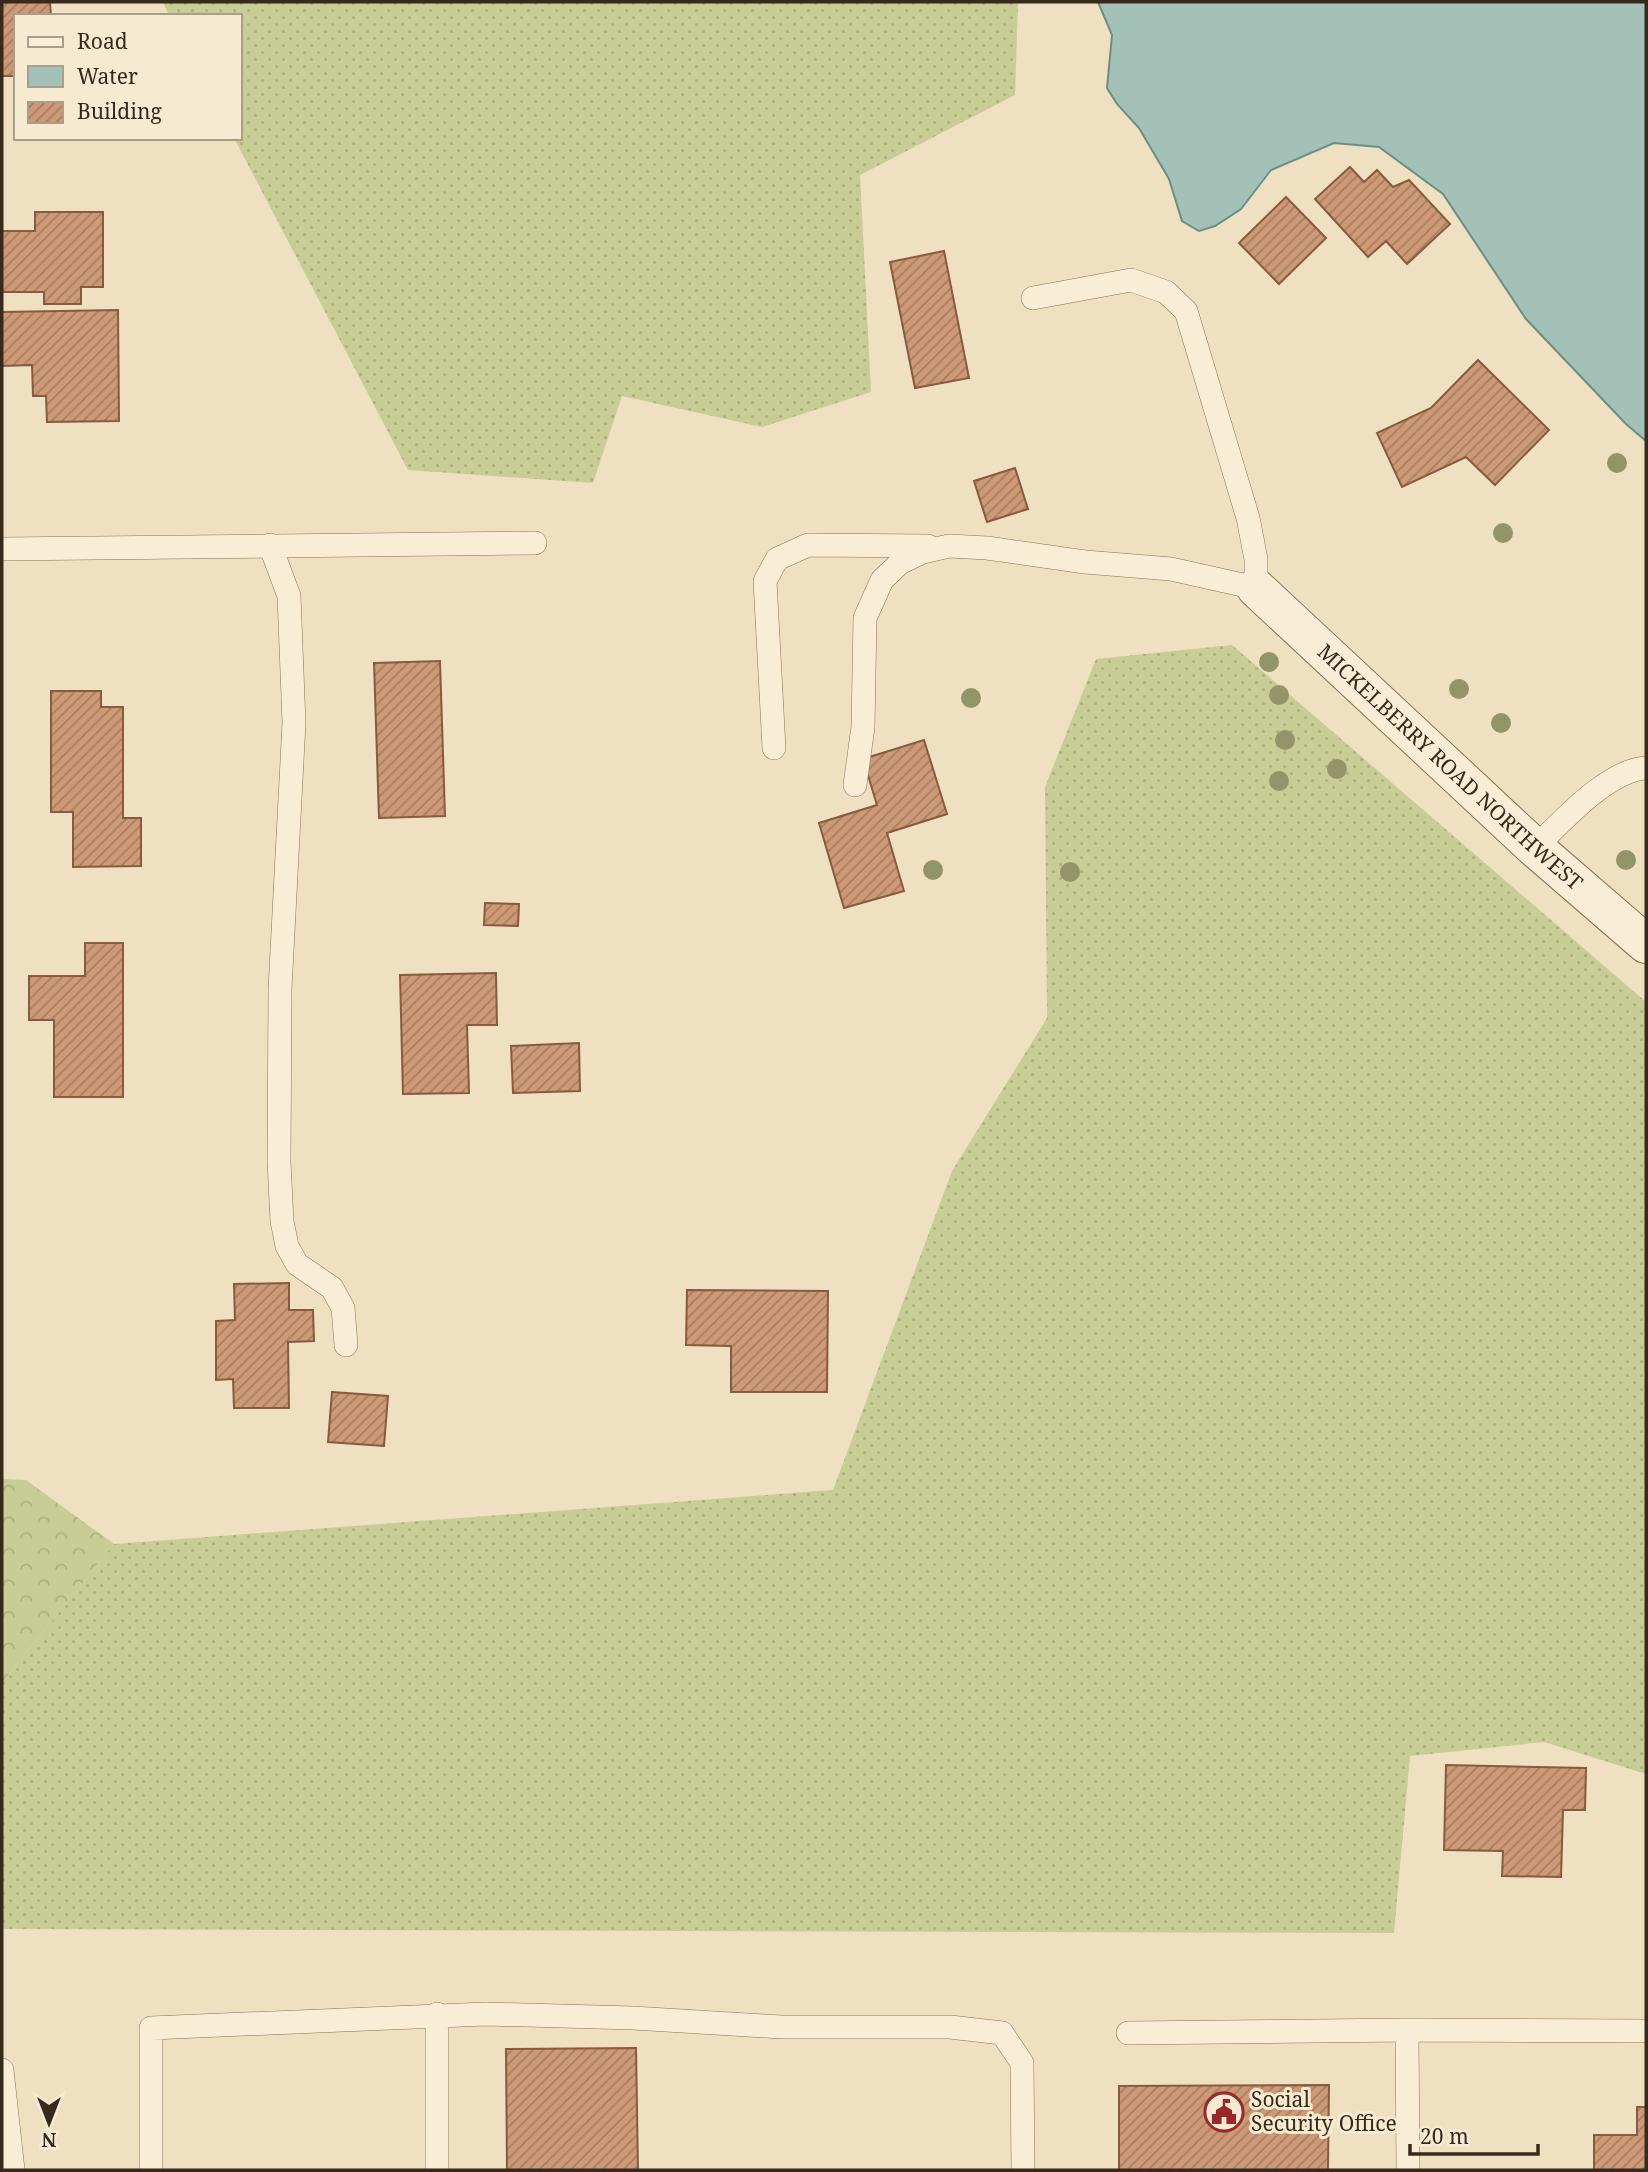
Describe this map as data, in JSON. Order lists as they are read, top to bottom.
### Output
{
  "streets": {
    "street": ["MICKELBERRY ROAD NORTHWEST"]
  },
  "places": {
    "public building": ["Social Security Office"]
  },
  "legend": ["Road", "Water", "Building"],
  "scale_bar": "20 m",
  "north": "bottom"
}
